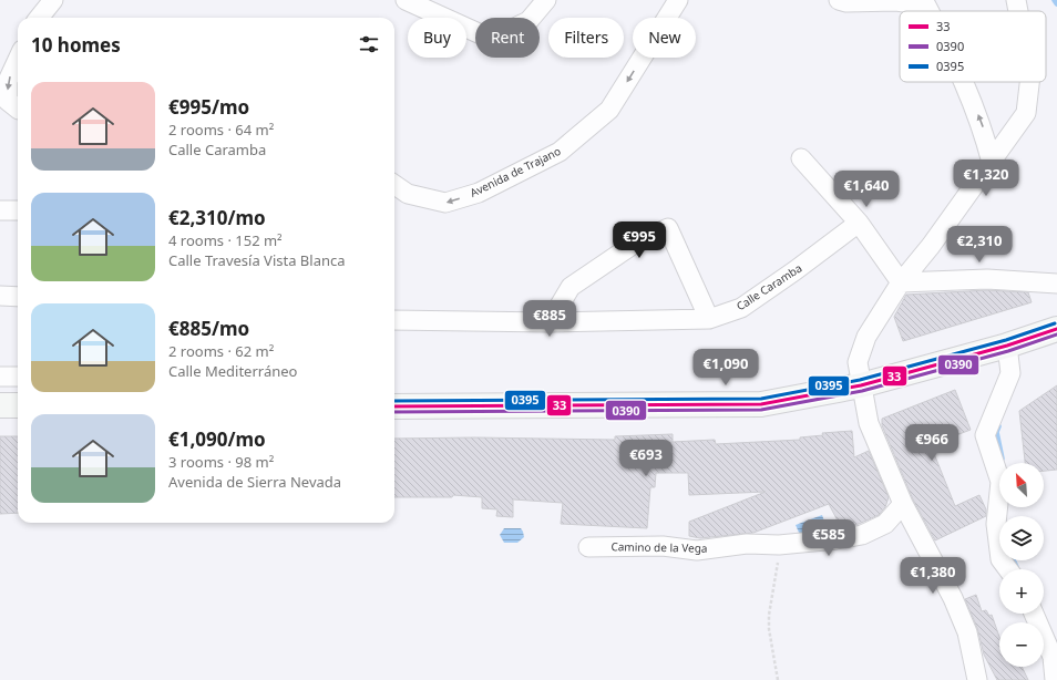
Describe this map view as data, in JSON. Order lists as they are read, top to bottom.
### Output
{
  "streets": {
    "street": ["Avenida de Trajano", "Calle Caramba", "Camino de la Vega"]
  },
  "one_way": ["Avenida de Trajano"],
  "lines": ["transit line 0395", "transit line 33", "transit line 0390"],
  "legend": ["33", "0390", "0395"],
  "north": "top left",
  "page": {
    "chip": [
      "Buy",
      "Rent",
      "Filters",
      "New"
    ],
    "heading": "10 homes",
    "list": [
      {
        "name": "€995/mo",
        "note": "2 rooms · 64 m² · Calle Caramba"
      },
      {
        "name": "€2,310/mo",
        "note": "4 rooms · 152 m² · Calle Travesía Vista Blanca"
      },
      {
        "name": "€885/mo",
        "note": "2 rooms · 62 m² · Calle Mediterráneo"
      },
      {
        "name": "€1,090/mo",
        "note": "3 rooms · 98 m² · Avenida de Sierra Nevada"
      }
    ],
    "price": [
      "€1,320",
      "€1,640",
      "€995",
      "€2,310",
      "€885",
      "€1,090",
      "€966",
      "€693",
      "€585",
      "€1,380"
    ],
    "map_buttons": ["+", "−"]
  }
}
